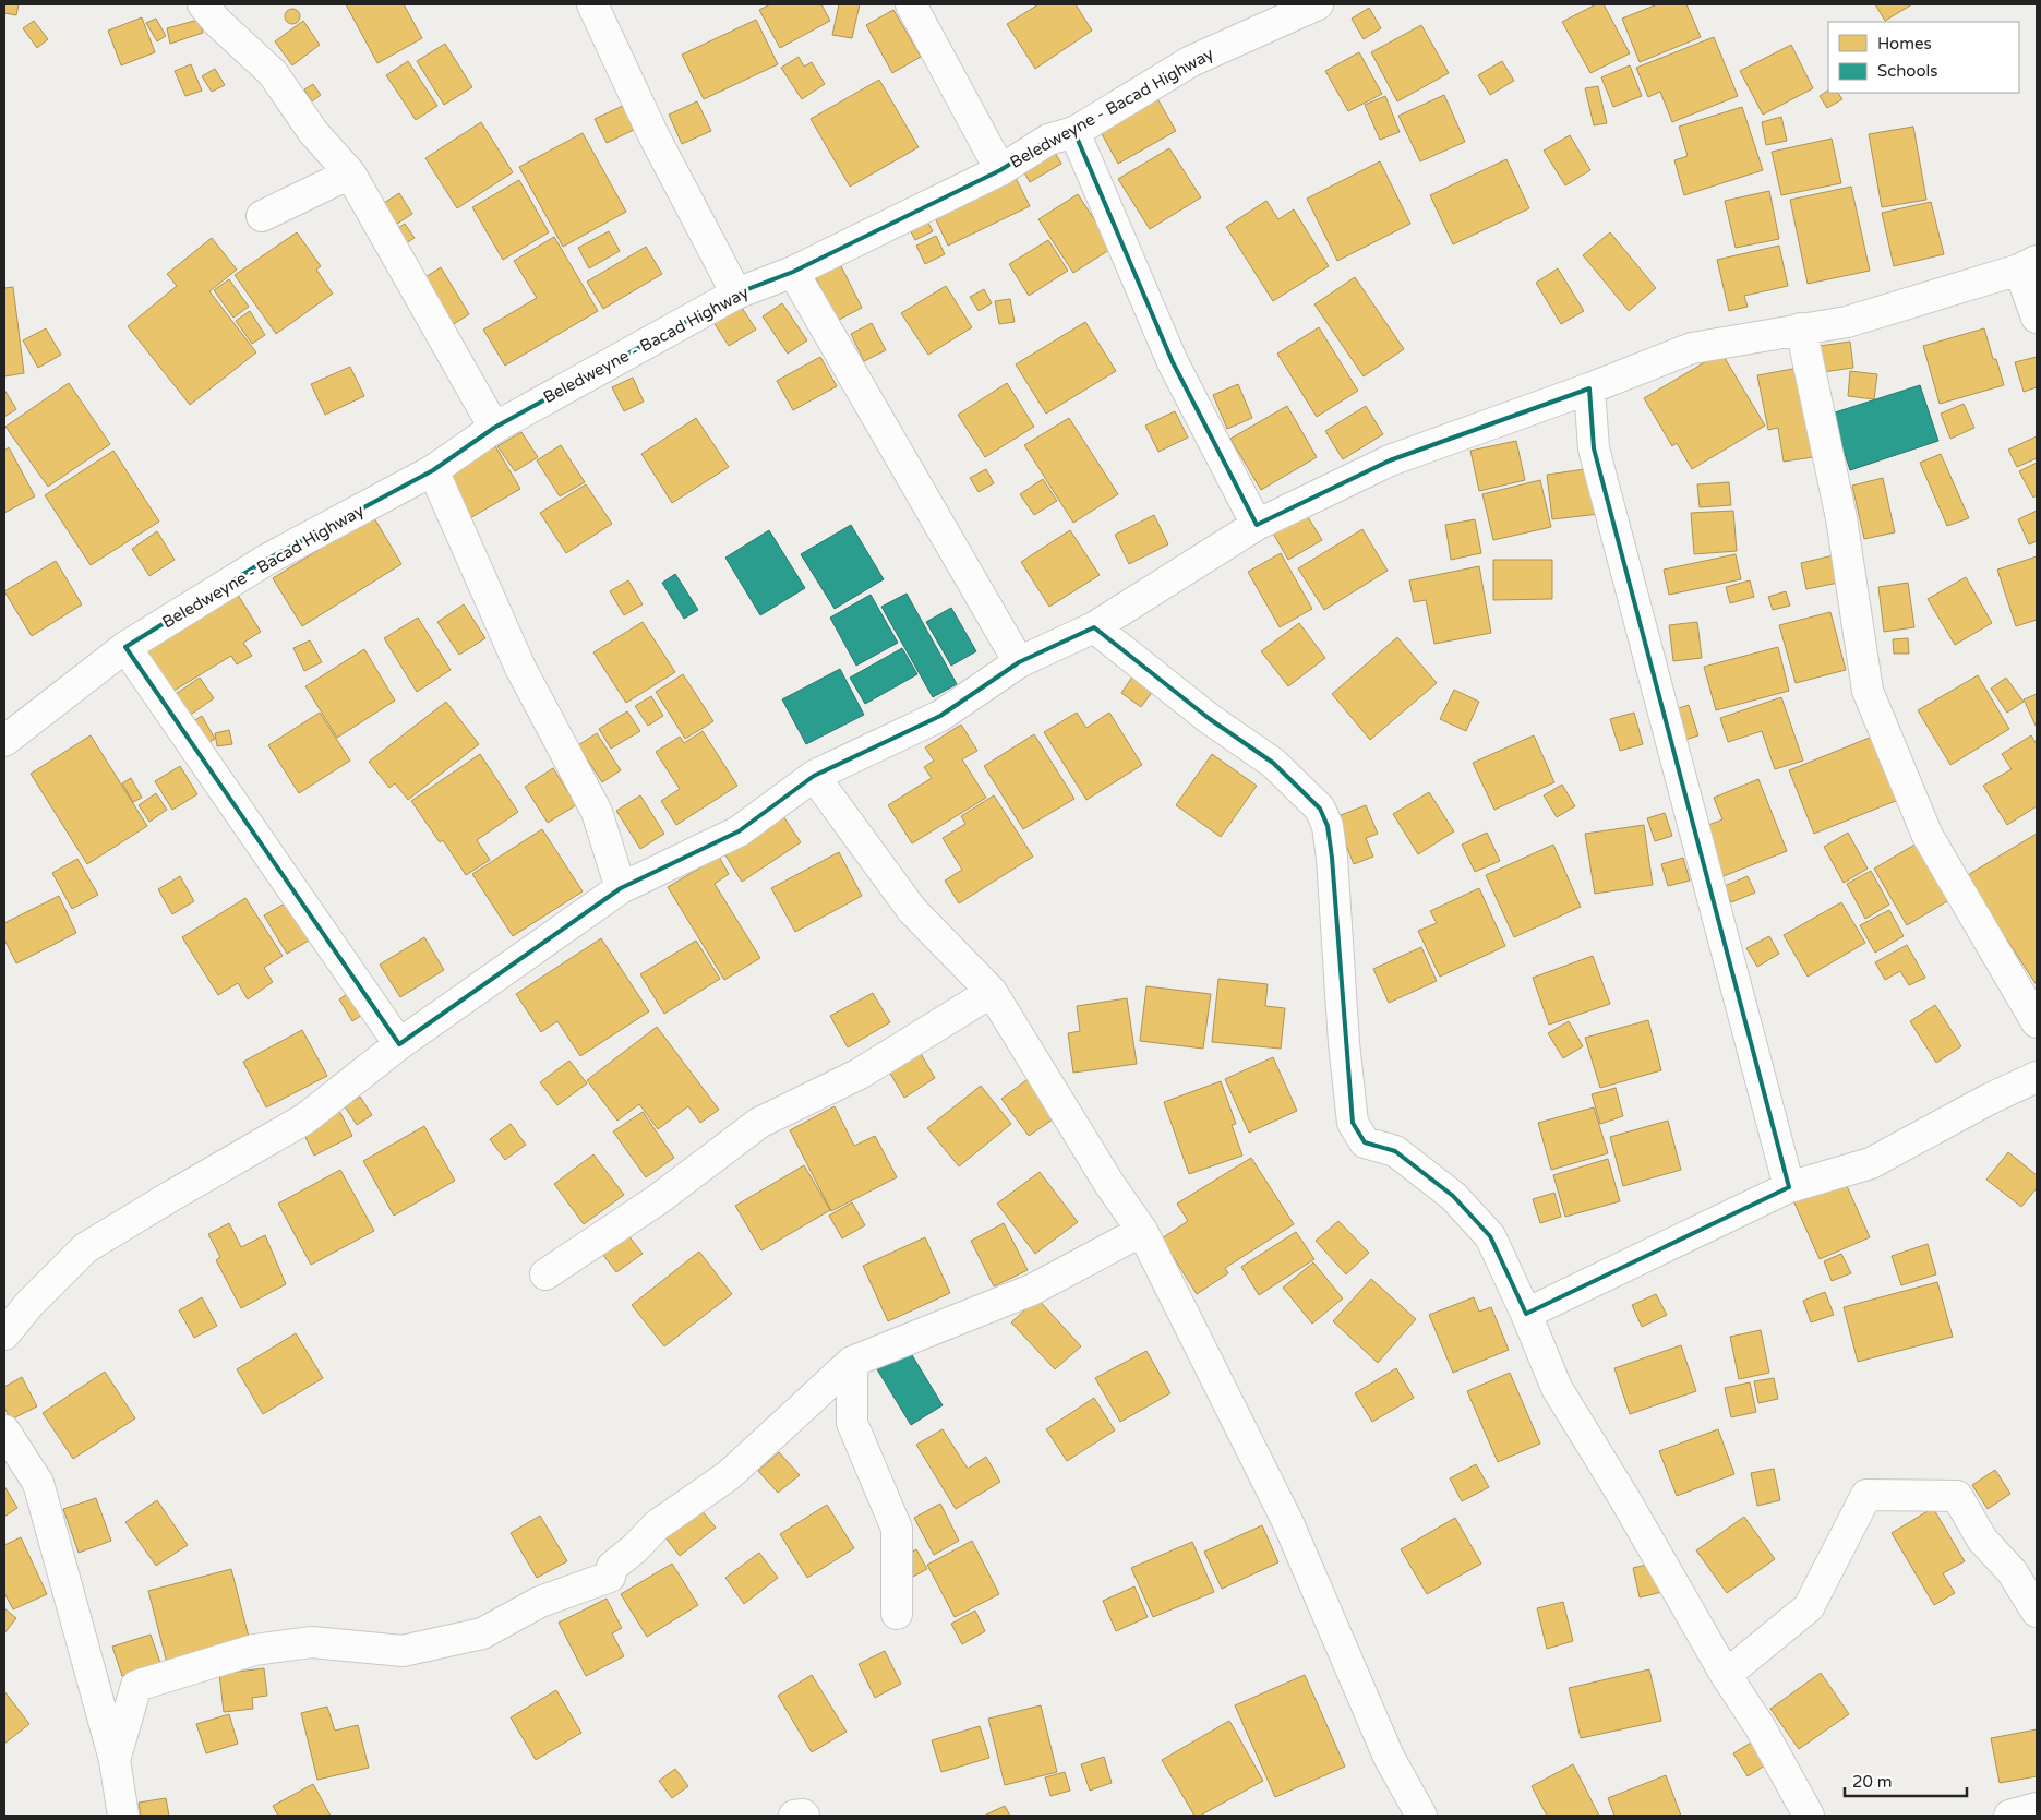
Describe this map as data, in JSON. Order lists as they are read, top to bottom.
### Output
{
  "streets": {
    "street": ["Beledweyne - Bacad Highway"]
  },
  "legend": ["Homes", "Schools"],
  "scale_bar": "20 m"
}
